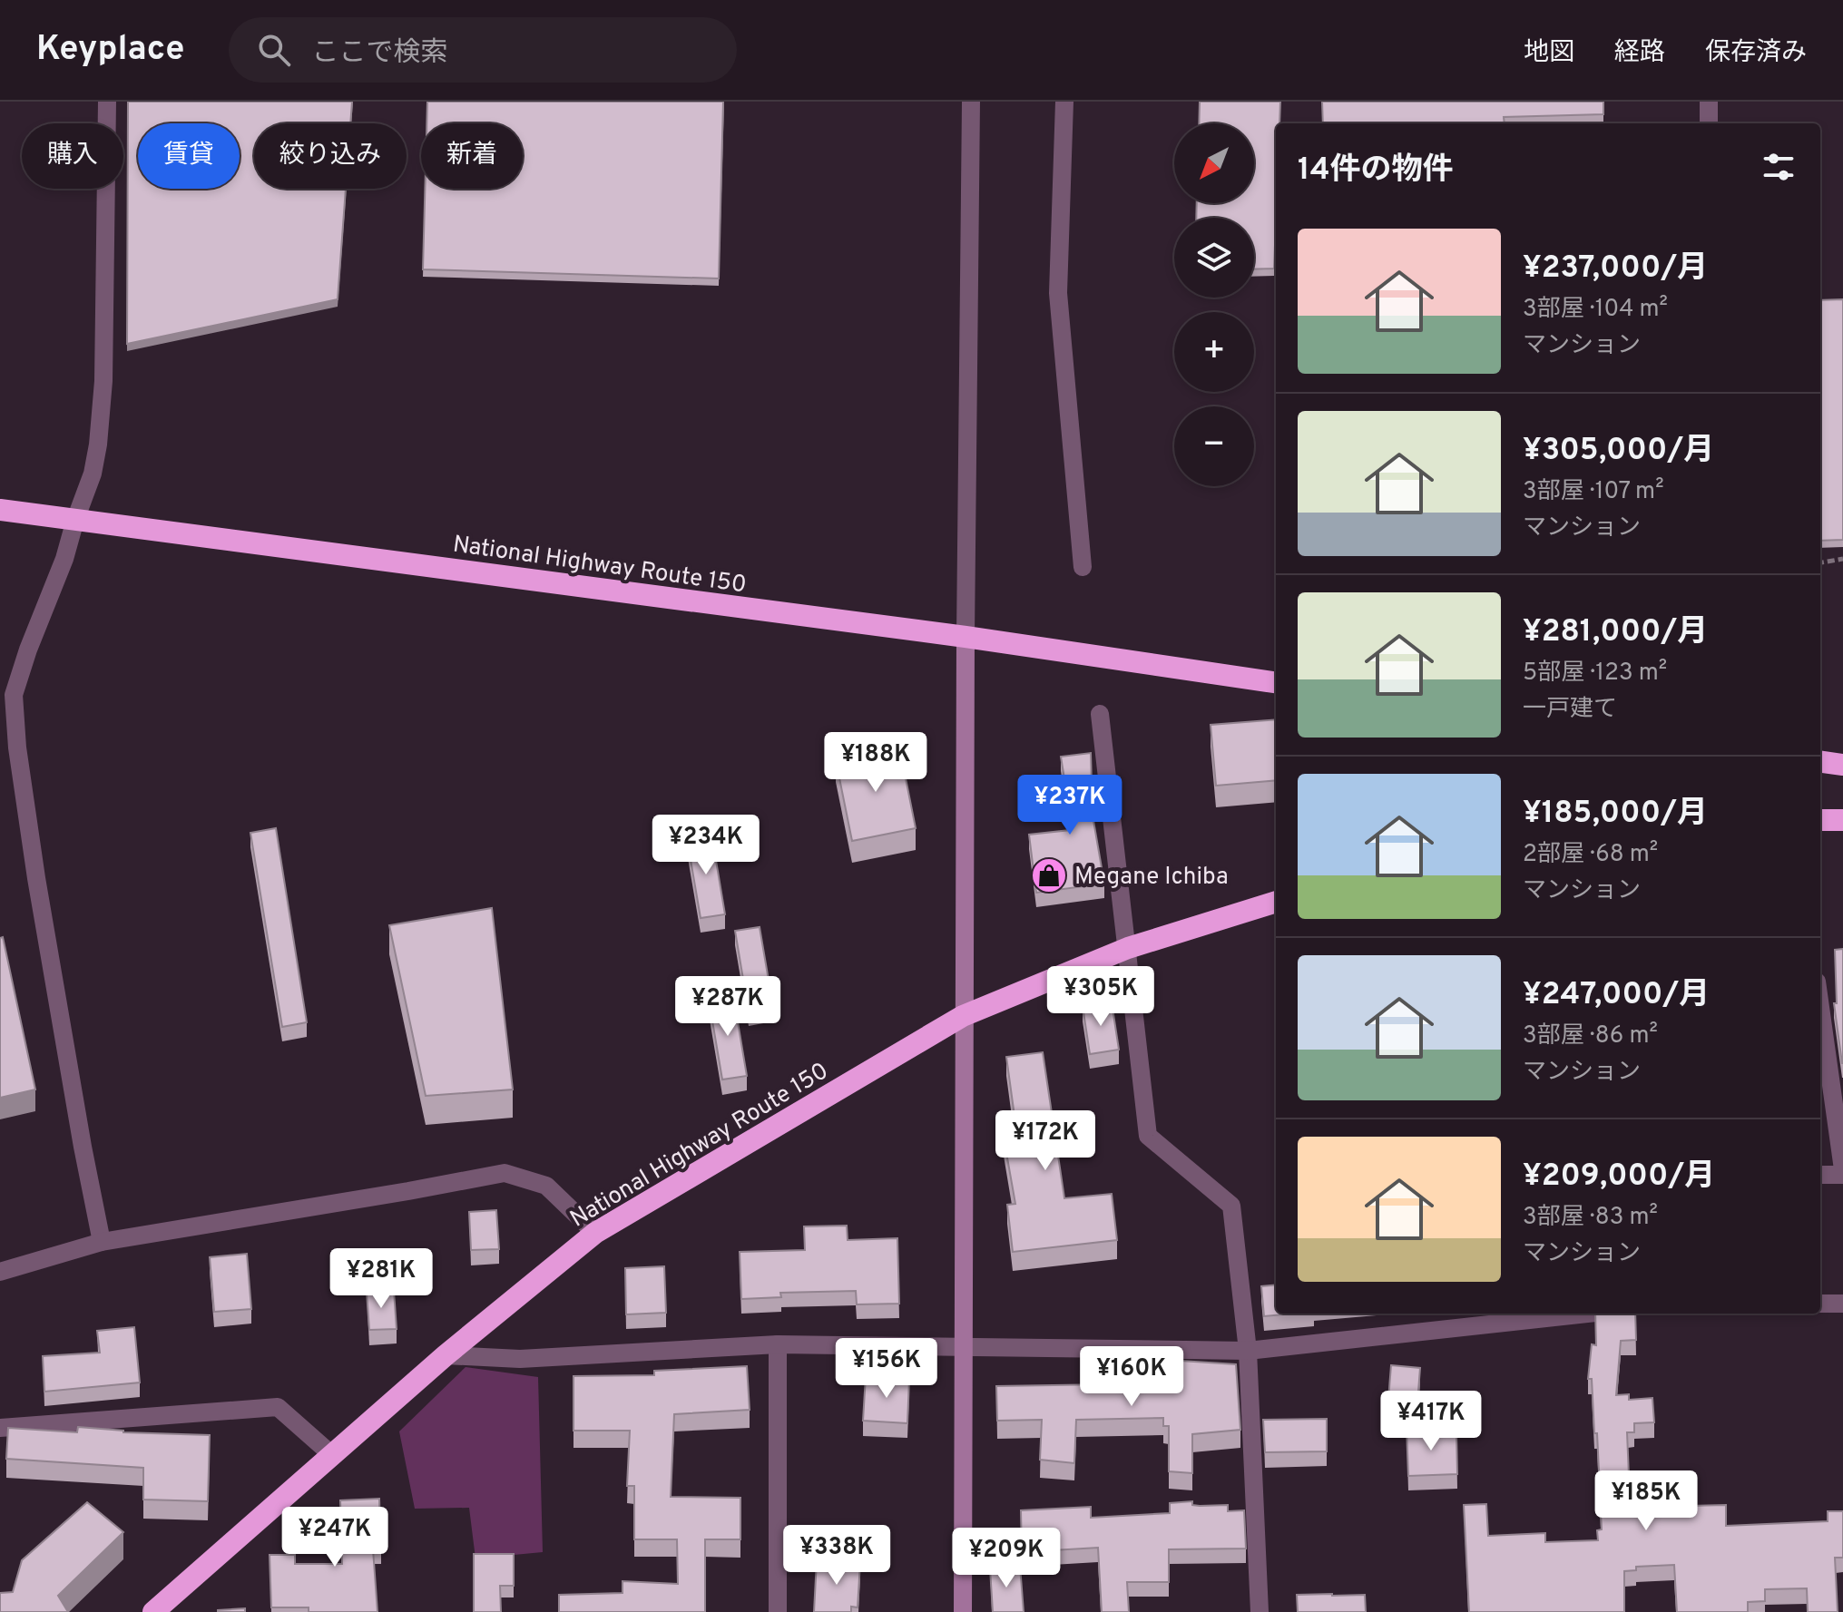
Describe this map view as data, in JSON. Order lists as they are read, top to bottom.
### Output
{
  "streets": {
    "highway": ["National Highway Route 150"]
  },
  "places": {
    "shop": ["Megane Ichiba"]
  },
  "north": "bottom left",
  "page": {
    "header": "Keyplace",
    "search": "ここで検索",
    "nav": ["地図", "経路", "保存済み"],
    "map_buttons": ["+", "−"],
    "chip": [
      "購入",
      "賃貸",
      "絞り込み",
      "新着"
    ],
    "heading": "14件の物件",
    "list": [
      {
        "name": "¥237,000/月",
        "note": "3部屋 · 104 m² · マンション"
      },
      {
        "name": "¥305,000/月",
        "note": "3部屋 · 107 m² · マンション"
      },
      {
        "name": "¥281,000/月",
        "note": "5部屋 · 123 m² · 一戸建て"
      },
      {
        "name": "¥185,000/月",
        "note": "2部屋 · 68 m² · マンション"
      },
      {
        "name": "¥247,000/月",
        "note": "3部屋 · 86 m² · マンション"
      },
      {
        "name": "¥209,000/月",
        "note": "3部屋 · 83 m² · マンション"
      }
    ],
    "price": [
      "¥188K",
      "¥237K",
      "¥234K",
      "¥305K",
      "¥287K",
      "¥172K",
      "¥281K",
      "¥156K",
      "¥160K",
      "¥417K",
      "¥185K",
      "¥247K",
      "¥338K",
      "¥209K"
    ]
  }
}
